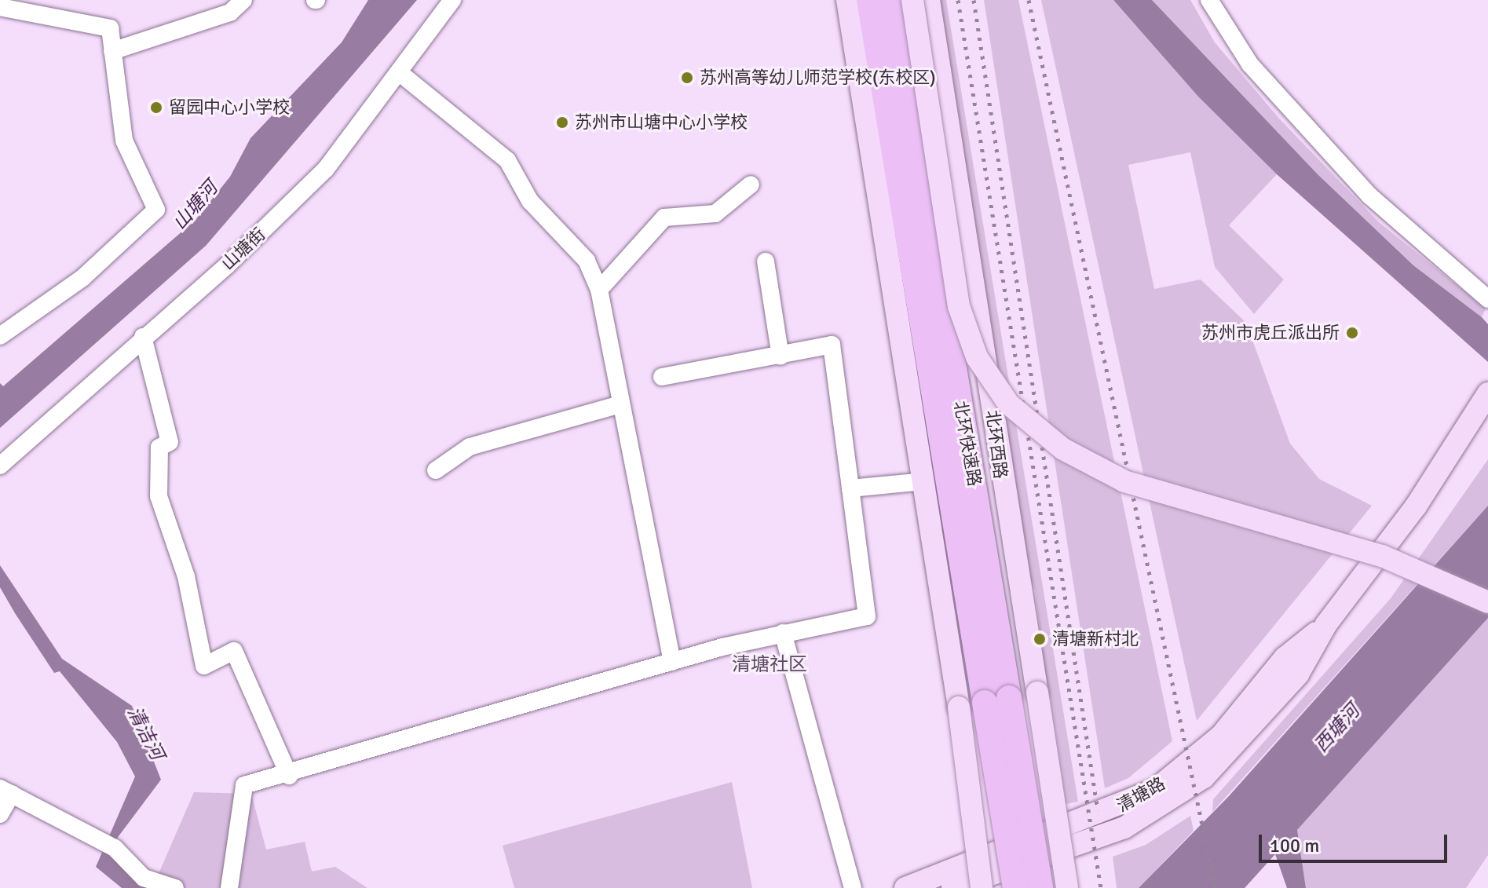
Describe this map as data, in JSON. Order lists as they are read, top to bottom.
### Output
{
  "streets": {
    "highway": ["北环快速路"],
    "main road": ["北环西路", "清塘路"],
    "street": ["山塘街"]
  },
  "districts": ["清塘社区"],
  "water": ["山塘河", "西塘河", "清洁河"],
  "places": [
    "苏州高等幼儿师范学校(东校区)",
    "留园中心小学校",
    "苏州市山塘中心小学校",
    "苏州市虎丘派出所",
    "清塘新村北"
  ],
  "scale_bar": "100 m"
}
